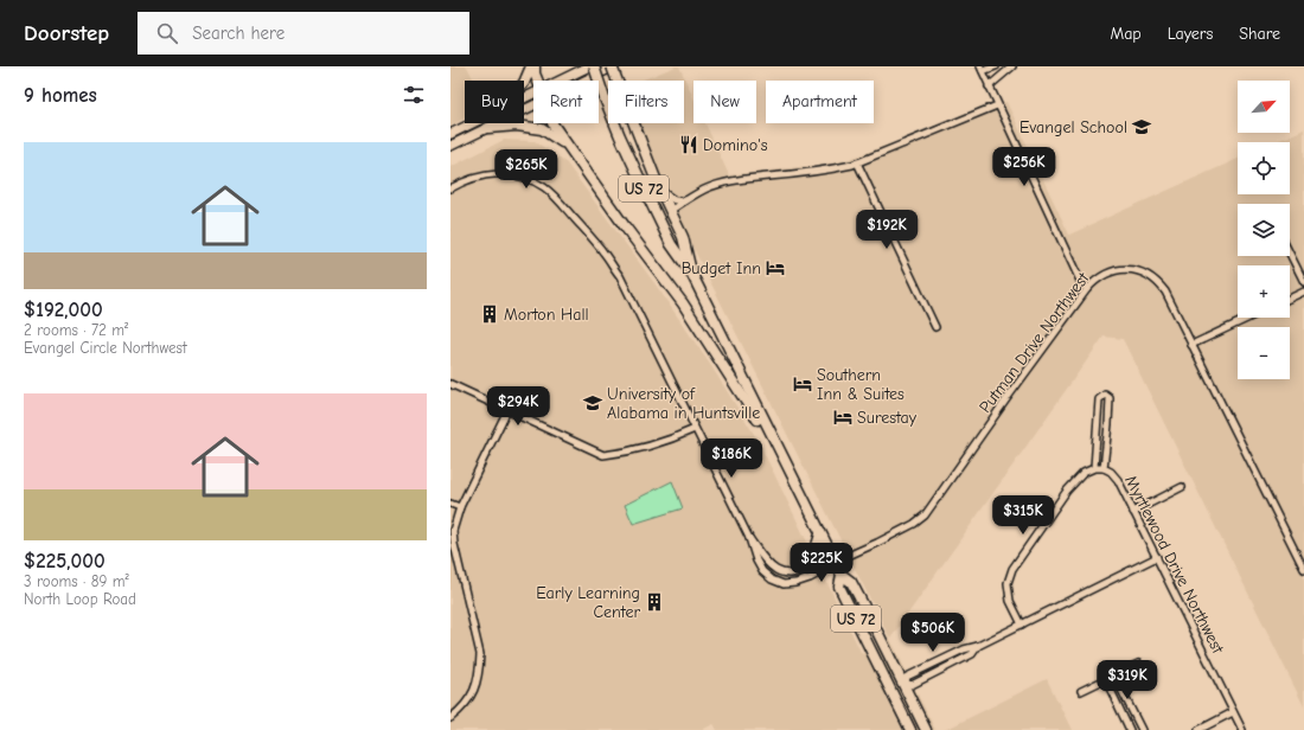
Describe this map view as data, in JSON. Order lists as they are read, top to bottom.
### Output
{
  "streets": {
    "highway": ["US 72"],
    "street": ["Putman Drive Northwest", "Myrtlewood Drive Northwest"]
  },
  "crossings": [
    ["US 72", "Putman Drive Northwest"]
  ],
  "places": {
    "school or university": ["Evangel School", "University of Alabama in Huntsville"],
    "restaurant": ["Domino's"],
    "hotel": ["Budget Inn", "Southern Inn & Suites", "Surestay"],
    "building": ["Morton Hall", "Early Learning Center"]
  },
  "north": "top right",
  "page": {
    "header": "Doorstep",
    "search": "Search here",
    "nav": ["Map", "Layers", "Share"],
    "heading": "9 homes",
    "map_buttons": ["+", "−"],
    "chip": [
      "Buy",
      "Rent",
      "Filters",
      "New",
      "Apartment"
    ],
    "list": [
      {
        "name": "$192,000",
        "note": "2 rooms · 72 m² · Evangel Circle Northwest"
      },
      {
        "name": "$225,000",
        "note": "3 rooms · 89 m² · North Loop Road"
      }
    ],
    "price": [
      "$256K",
      "$265K",
      "$192K",
      "$294K",
      "$186K",
      "$315K",
      "$225K",
      "$506K",
      "$319K"
    ]
  }
}
